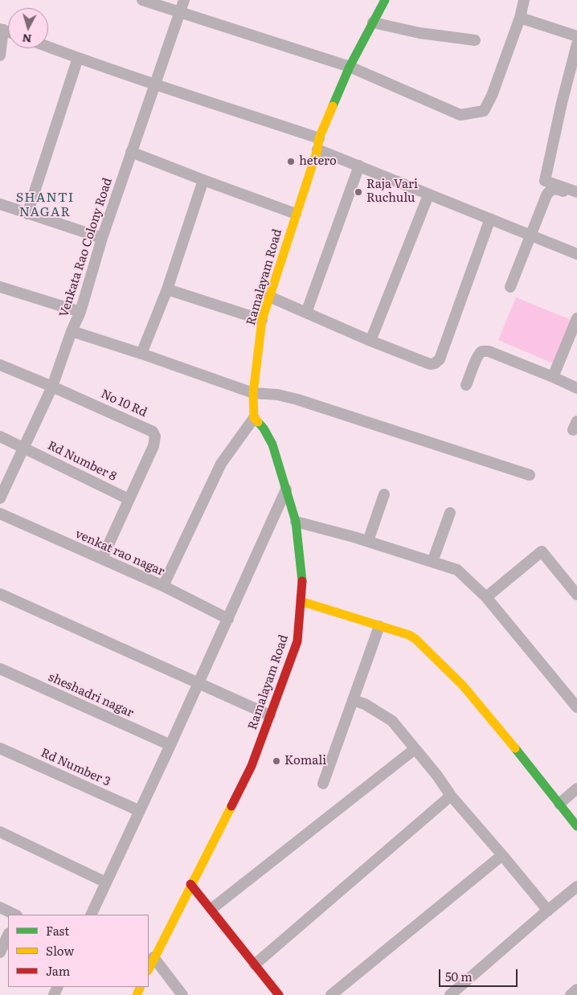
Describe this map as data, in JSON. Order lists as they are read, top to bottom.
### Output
{
  "streets": {
    "street": [
      "Venkata Rao Colony Road",
      "Ramalayam Road",
      "No 10 Rd",
      "Rd Number 8",
      "venkat rao nagar",
      "sheshadri nagar",
      "Rd Number 3"
    ]
  },
  "crossings": [
    ["Venkata Rao Colony Road", "No 10 Rd"],
    ["Venkata Rao Colony Road", "Rd Number 8"],
    ["No 10 Rd", "Rd Number 8"],
    ["No 10 Rd", "venkat rao nagar"]
  ],
  "districts": ["SHANTI NAGAR"],
  "places": ["hetero", "Raja Vari Ruchulu", "Komali"],
  "legend": ["Fast", "Slow", "Jam"],
  "scale_bar": "50 m",
  "north": "bottom"
}
